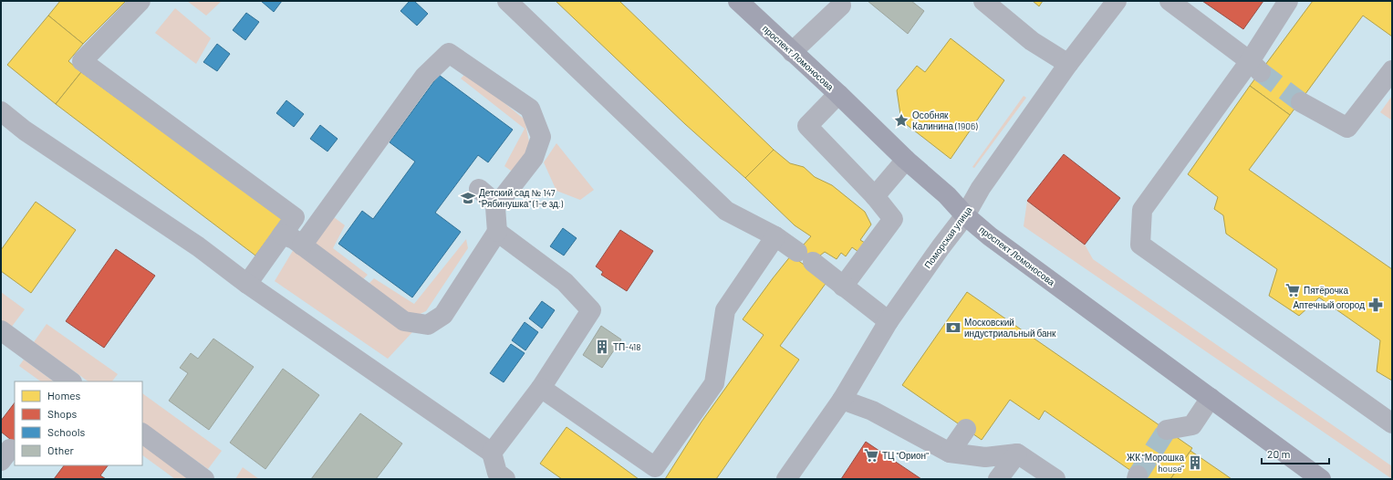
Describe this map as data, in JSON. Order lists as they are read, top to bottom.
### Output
{
  "streets": {
    "main road": ["проспект Ломоносова"],
    "street": ["Поморская улица"]
  },
  "crossings": [
    ["проспект Ломоносова", "Поморская улица"]
  ],
  "places": {
    "place": ["Особняк Калинина (1906)"],
    "school or university": ["Детский сад № 147 \"Рябинушка\" (1-е зд.)"],
    "supermarket": ["Пятёрочка", "ТЦ \"Орион\""],
    "pharmacy": ["Аптечный огород"],
    "bank": ["Московский индустриальный банк"],
    "building": ["ТП-418", "ЖК \"Морошка house\""]
  },
  "legend": [
    "Homes",
    "Shops",
    "Schools",
    "Other"
  ],
  "scale_bar": "20 m"
}
